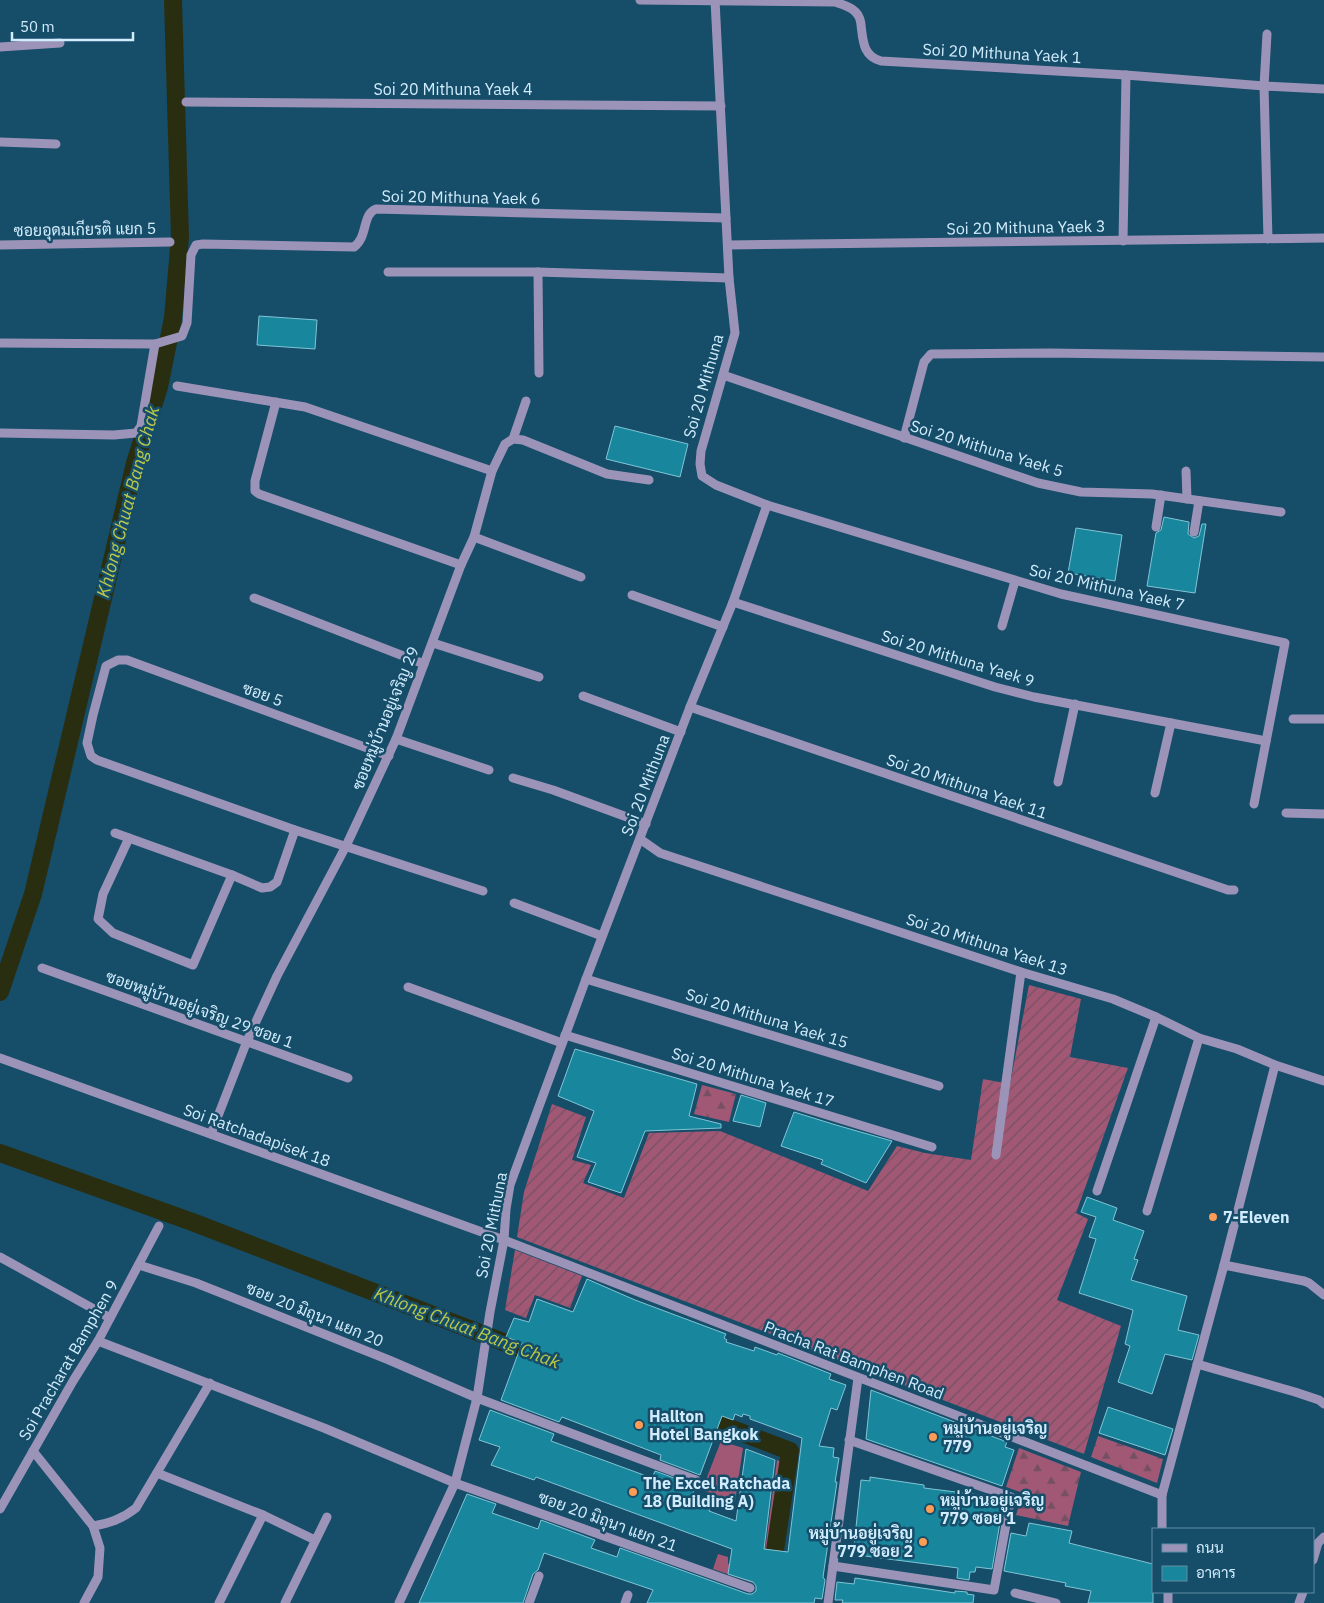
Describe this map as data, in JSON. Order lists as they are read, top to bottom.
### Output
{
  "streets": {
    "street": [
      "Soi 20 Mithuna Yaek 1",
      "Soi 20 Mithuna Yaek 4",
      "Soi 20 Mithuna Yaek 6",
      "Soi 20 Mithuna Yaek 3",
      "ซอยอุดมเกียรติ แยก 5",
      "Soi 20 Mithuna",
      "Soi 20 Mithuna Yaek 5",
      "Soi 20 Mithuna Yaek 7",
      "Soi 20 Mithuna Yaek 9",
      "ซอย 5",
      "ซอยหมู่บ้านอยู่เจริญ 29",
      "Soi 20 Mithuna Yaek 11",
      "Soi 20 Mithuna Yaek 13",
      "ซอยหมู่บ้านอยู่เจริญ 29 ซอย 1",
      "Soi 20 Mithuna Yaek 15",
      "Soi 20 Mithuna Yaek 17",
      "Soi Ratchadapisek 18",
      "ซอย 20 มิถุนา แยก 20",
      "Soi Pracharat Bamphen 9",
      "Pracha Rat Bamphen Road",
      "ซอย 20 มิถุนา แยก 21"
    ]
  },
  "crossings": [
    ["Soi 20 Mithuna Yaek 1", "Soi 20 Mithuna"],
    ["Soi 20 Mithuna Yaek 4", "Soi 20 Mithuna"],
    ["Soi 20 Mithuna Yaek 6", "Soi 20 Mithuna"],
    ["Soi 20 Mithuna Yaek 3", "Soi 20 Mithuna"],
    ["Soi 20 Mithuna", "Soi 20 Mithuna Yaek 5"],
    ["Soi 20 Mithuna", "Soi 20 Mithuna Yaek 7"],
    ["Soi 20 Mithuna", "Soi 20 Mithuna Yaek 9"],
    ["Soi 20 Mithuna", "Soi 20 Mithuna Yaek 11"],
    ["Soi 20 Mithuna", "Soi 20 Mithuna Yaek 13"],
    ["Soi 20 Mithuna", "Soi 20 Mithuna Yaek 15"],
    ["Soi 20 Mithuna", "Soi 20 Mithuna Yaek 17"],
    ["Soi 20 Mithuna", "Soi Ratchadapisek 18"],
    ["Soi 20 Mithuna", "ซอย 20 มิถุนา แยก 20"],
    ["Soi 20 Mithuna", "Pracha Rat Bamphen Road"],
    ["Soi 20 Mithuna", "ซอย 20 มิถุนา แยก 21"],
    ["Soi 20 Mithuna Yaek 7", "Soi 20 Mithuna Yaek 9"],
    ["ซอย 5", "ซอยหมู่บ้านอยู่เจริญ 29"],
    ["ซอยหมู่บ้านอยู่เจริญ 29", "ซอยหมู่บ้านอยู่เจริญ 29 ซอย 1"],
    ["ซอยหมู่บ้านอยู่เจริญ 29", "Soi Ratchadapisek 18"],
    ["Soi Ratchadapisek 18", "Pracha Rat Bamphen Road"],
    ["ซอย 20 มิถุนา แยก 20", "Soi Pracharat Bamphen 9"],
    ["Soi Pracharat Bamphen 9", "ซอย 20 มิถุนา แยก 21"]
  ],
  "water": ["Khlong Chuat Bang Chak"],
  "places": [
    "7-Eleven",
    "Hallton Hotel Bangkok",
    "หมู่บ้านอยู่เจริญ 779",
    "The Excel Ratchada 18 (Building A)",
    "หมู่บ้านอยู่เจริญ 779 ซอย 1",
    "หมู่บ้านอยู่เจริญ 779 ซอย 2"
  ],
  "legend": ["ถนน", "อาคาร"],
  "scale_bar": "50 m"
}
